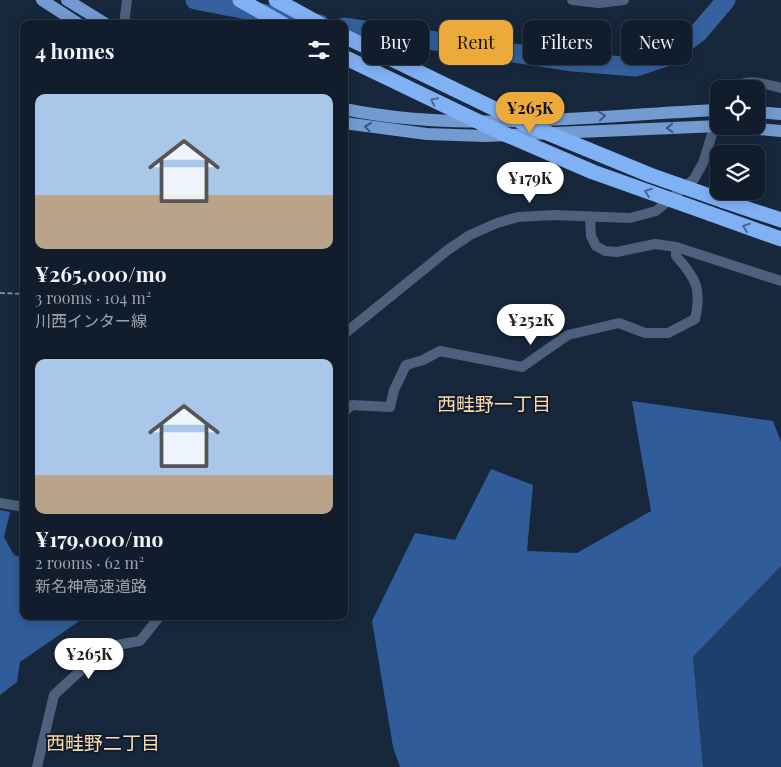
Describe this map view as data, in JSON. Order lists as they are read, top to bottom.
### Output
{
  "districts": ["西畦野一丁目", "西畦野二丁目"],
  "page": {
    "chip": [
      "Buy",
      "Rent",
      "Filters",
      "New"
    ],
    "heading": "4 homes",
    "list": [
      {
        "name": "¥265,000/mo",
        "note": "3 rooms · 104 m² · 川西インター線"
      },
      {
        "name": "¥179,000/mo",
        "note": "2 rooms · 62 m² · 新名神高速道路"
      }
    ],
    "price": [
      "¥265K",
      "¥179K",
      "¥252K",
      "¥265K"
    ]
  }
}
